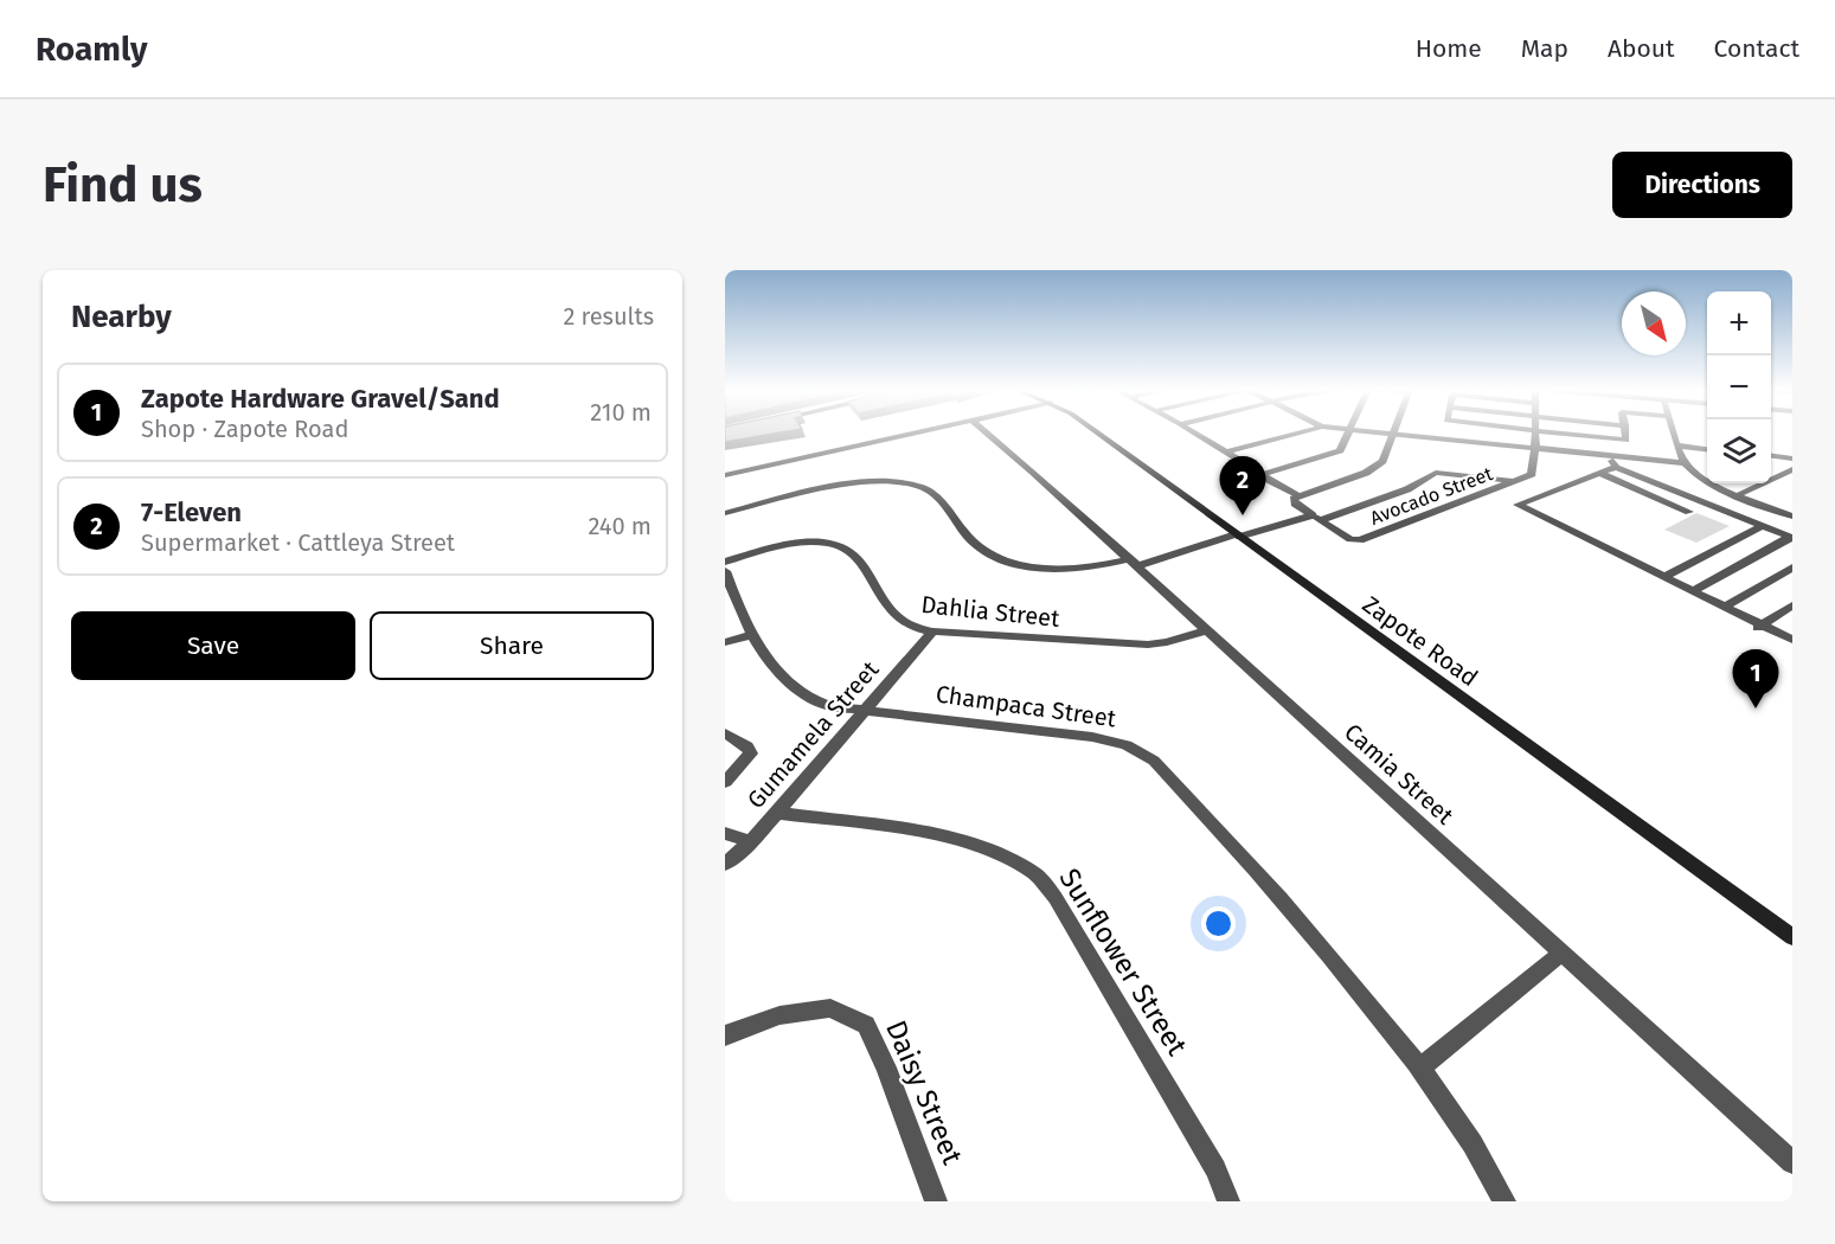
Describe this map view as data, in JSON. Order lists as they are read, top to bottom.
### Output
{
  "streets": {
    "main road": ["Zapote Road"],
    "street": [
      "Avocado Street",
      "Dahlia Street",
      "Champaca Street",
      "Gumamela Street",
      "Camia Street",
      "Sunflower Street",
      "Daisy Street"
    ]
  },
  "crossings": [
    ["Dahlia Street", "Gumamela Street"],
    ["Dahlia Street", "Camia Street"],
    ["Champaca Street", "Gumamela Street"],
    ["Gumamela Street", "Sunflower Street"]
  ],
  "north": "bottom right",
  "page": {
    "header": "Roamly",
    "nav": [
      "Home",
      "Map",
      "About",
      "Contact"
    ],
    "buttons": [
      "Directions",
      ["Save", "Share"]
    ],
    "title": "Find us",
    "heading": ["Nearby", "2 results"],
    "map_buttons": ["+", "−"],
    "list": [
      {
        "mark": "1",
        "name": "Zapote Hardware Gravel/Sand",
        "note": "Shop · Zapote Road",
        "value": "210 m"
      },
      {
        "mark": "2",
        "name": "7-Eleven",
        "note": "Supermarket · Cattleya Street",
        "value": "240 m"
      }
    ],
    "pins": ["2", "1"]
  }
}
